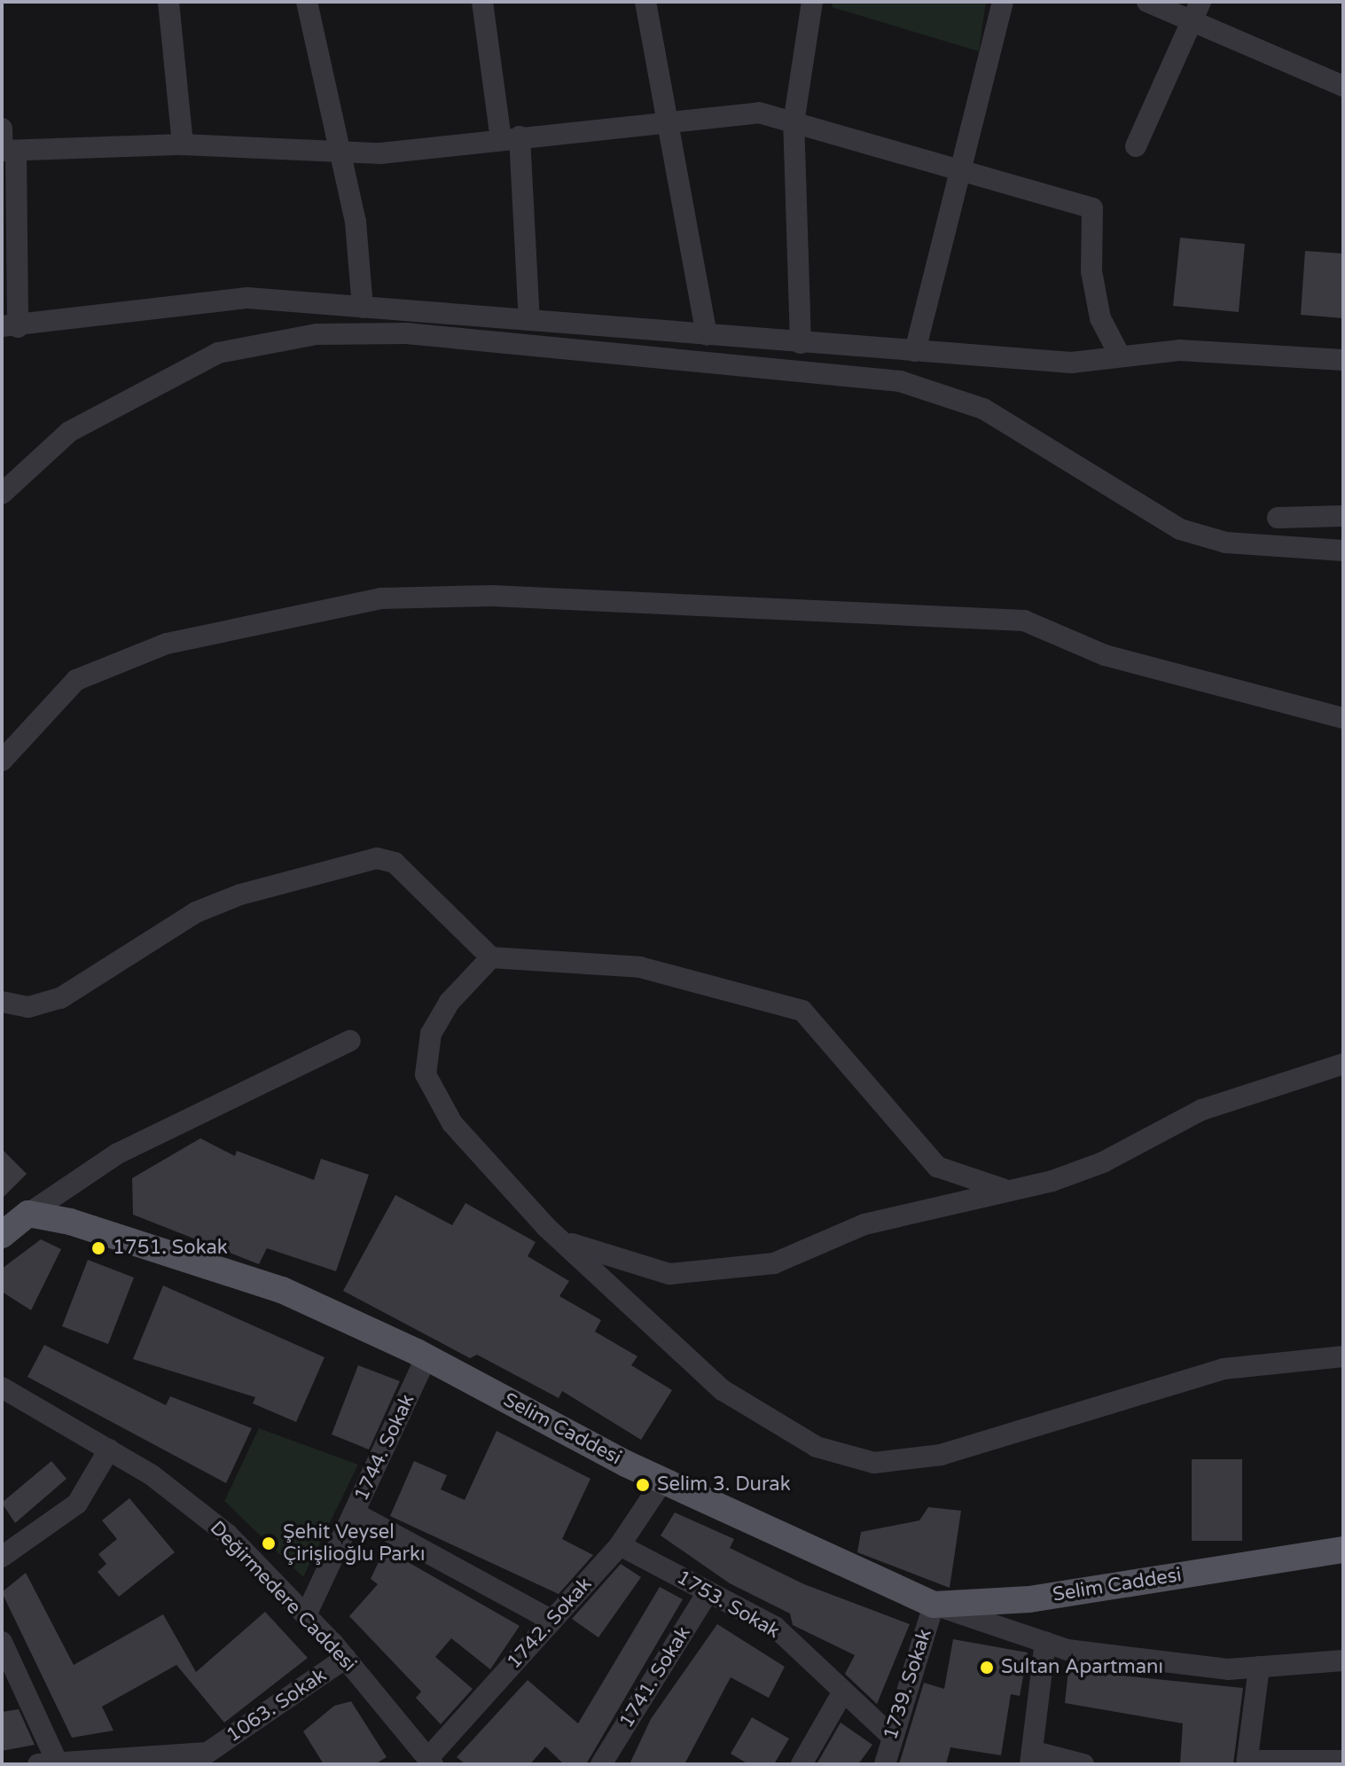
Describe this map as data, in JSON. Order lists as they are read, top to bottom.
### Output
{
  "streets": {
    "main road": ["Selim Caddesi"],
    "street": [
      "1744. Sokak",
      "Değirmedere Caddesi",
      "1753. Sokak",
      "1742. Sokak",
      "1741. Sokak",
      "1739. Sokak",
      "1063. Sokak"
    ]
  },
  "crossings": [
    ["Selim Caddesi", "1744. Sokak"],
    ["Selim Caddesi", "1742. Sokak"],
    ["Selim Caddesi", "1739. Sokak"],
    ["1744. Sokak", "Değirmedere Caddesi"],
    ["Değirmedere Caddesi", "1742. Sokak"],
    ["Değirmedere Caddesi", "1063. Sokak"],
    ["1753. Sokak", "1742. Sokak"],
    ["1753. Sokak", "1741. Sokak"],
    ["1753. Sokak", "1739. Sokak"]
  ],
  "places": [
    "1751. Sokak",
    "Selim 3. Durak",
    "Şehit Veysel Çirişlioğlu Parkı",
    "Sultan Apartmanı"
  ]
}
